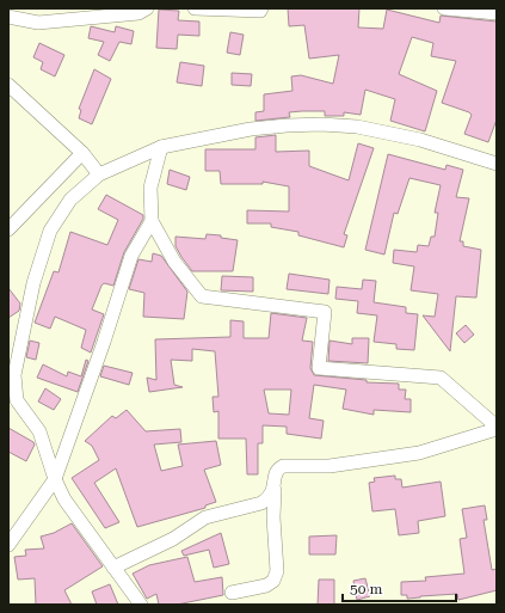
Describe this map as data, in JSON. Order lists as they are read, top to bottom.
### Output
{
  "scale_bar": "50 m"
}
